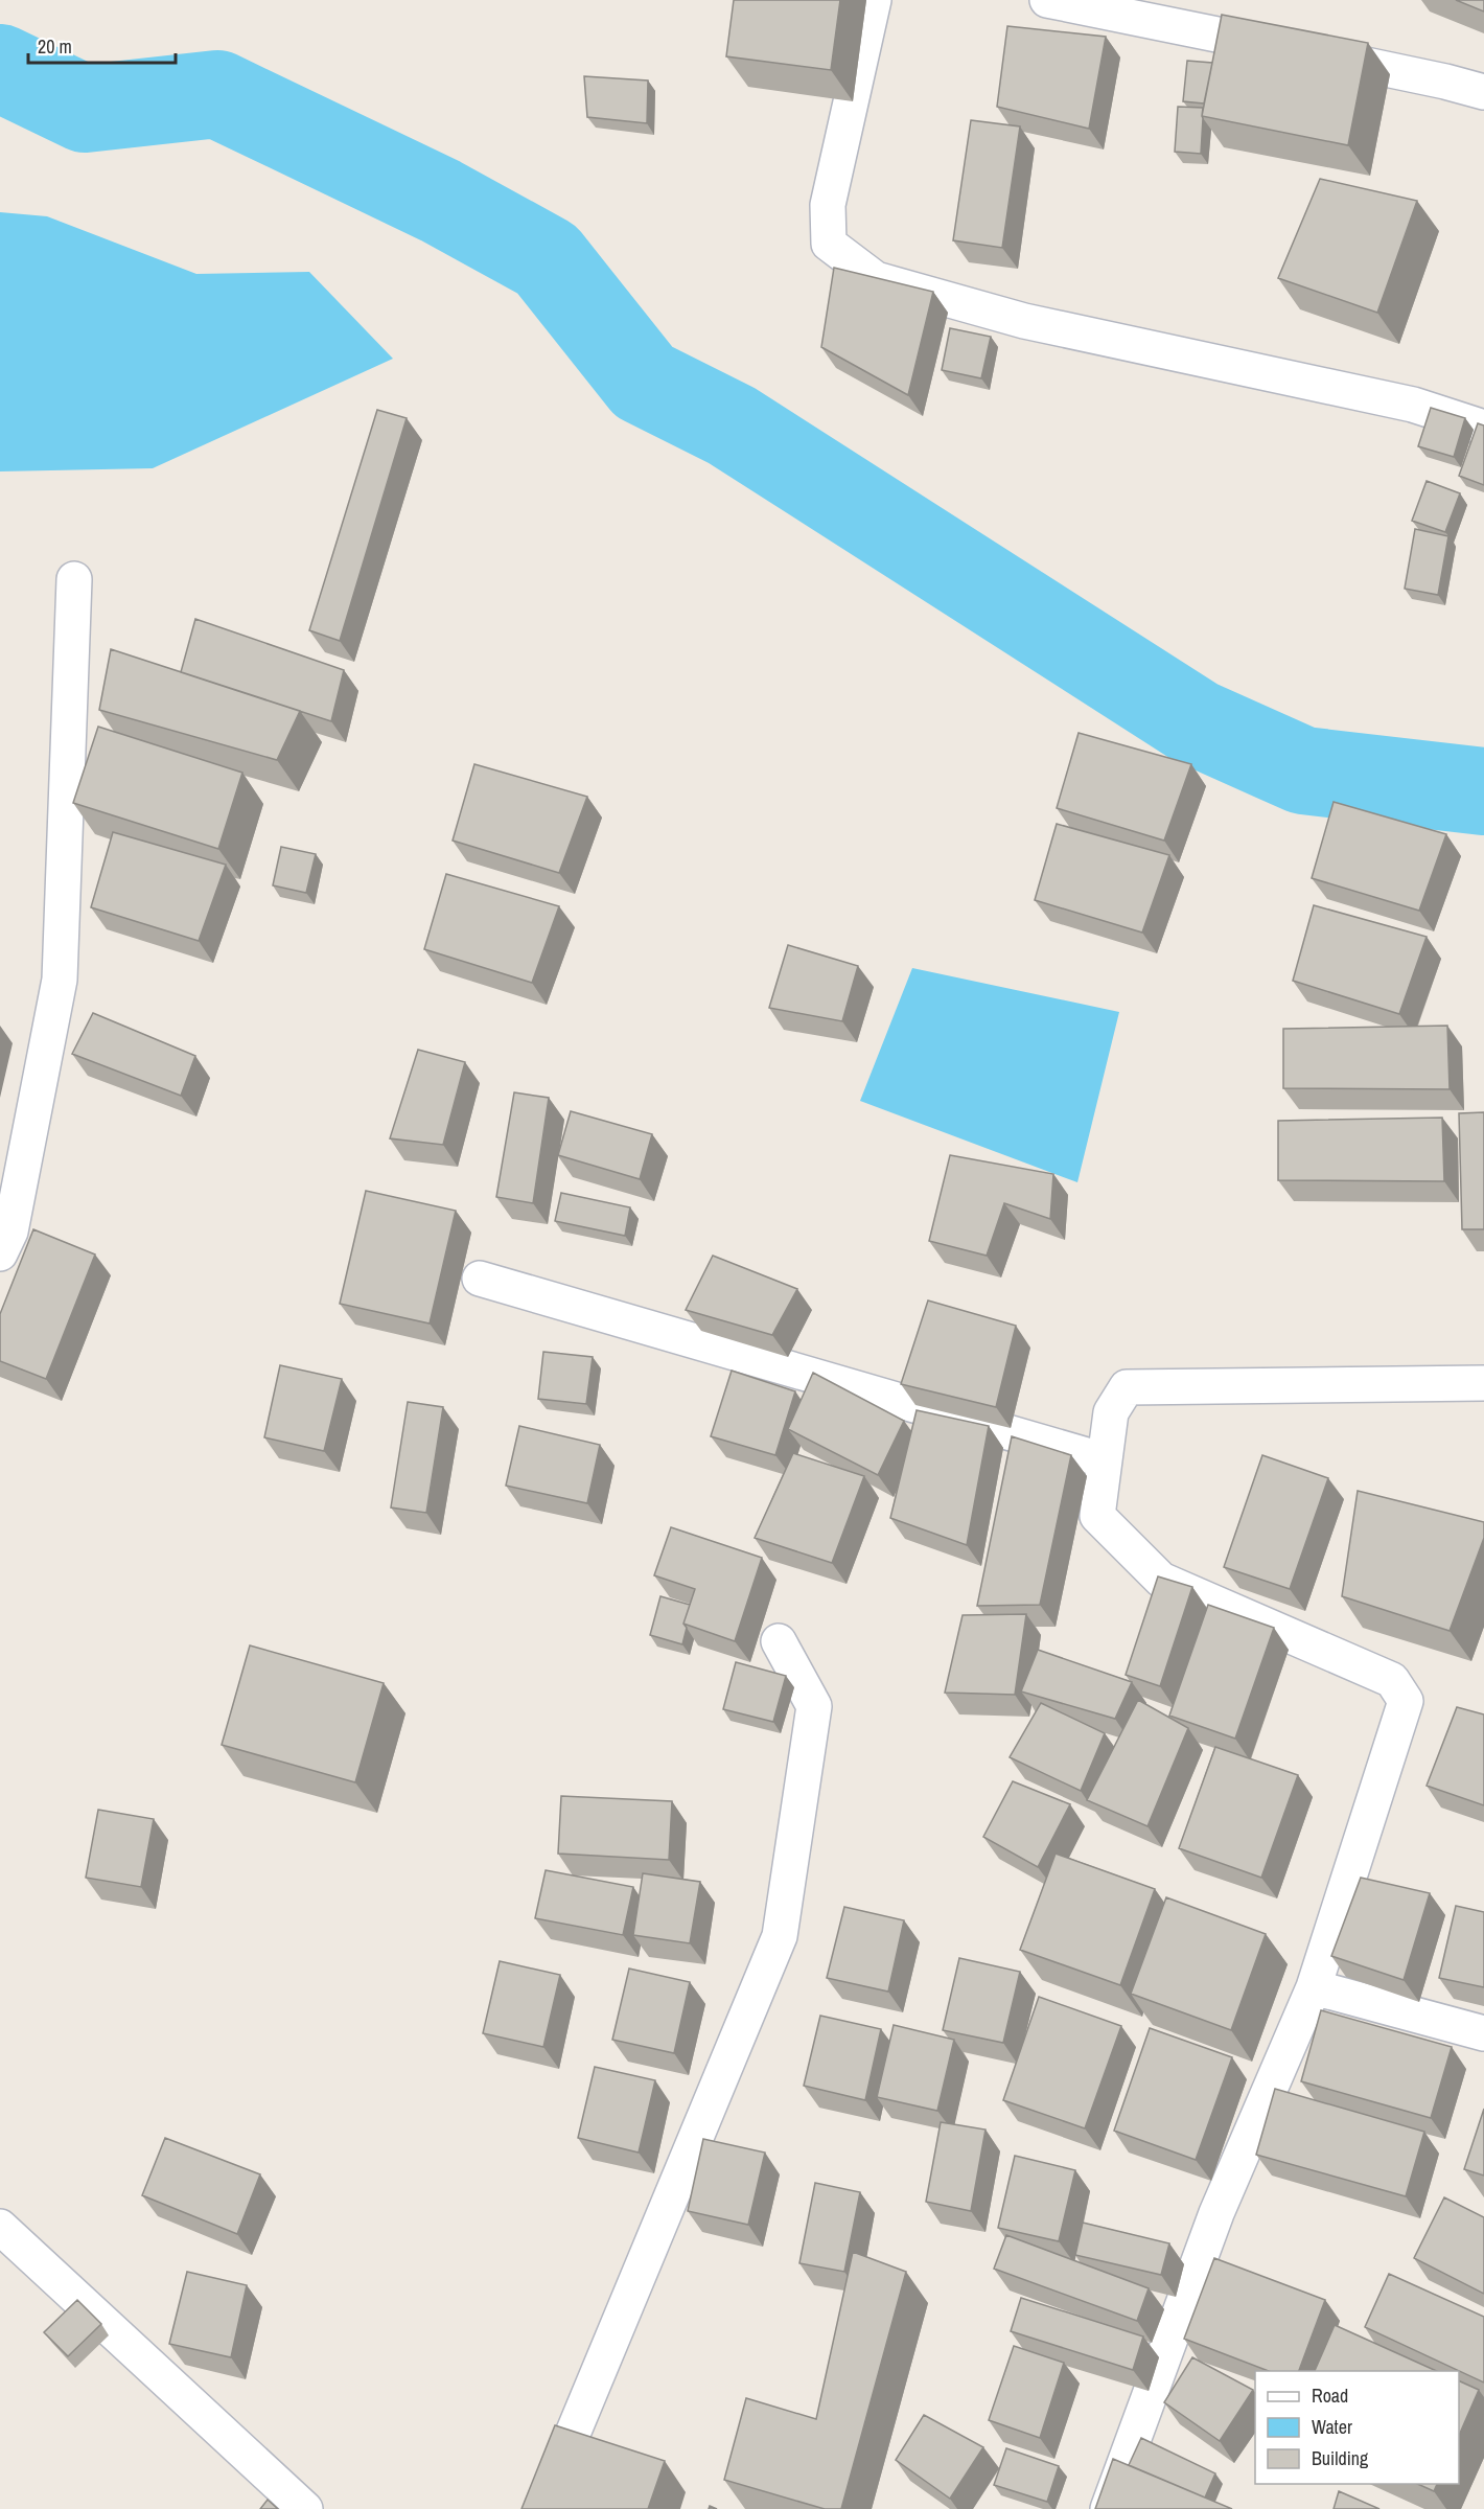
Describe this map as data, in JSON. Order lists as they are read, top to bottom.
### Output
{
  "legend": ["Road", "Water", "Building"],
  "scale_bar": "20 m"
}
